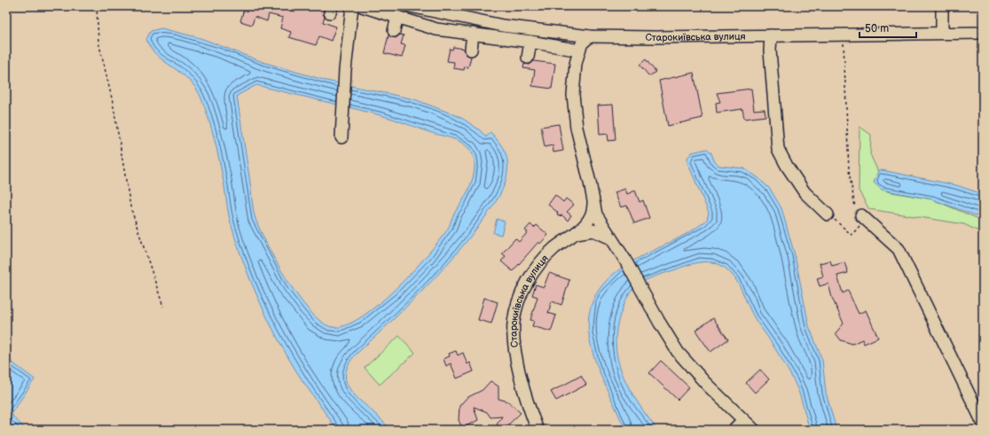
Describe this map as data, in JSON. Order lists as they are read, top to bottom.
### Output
{
  "streets": {
    "street": ["Старокиївська вулиця"]
  },
  "scale_bar": "50 m"
}
